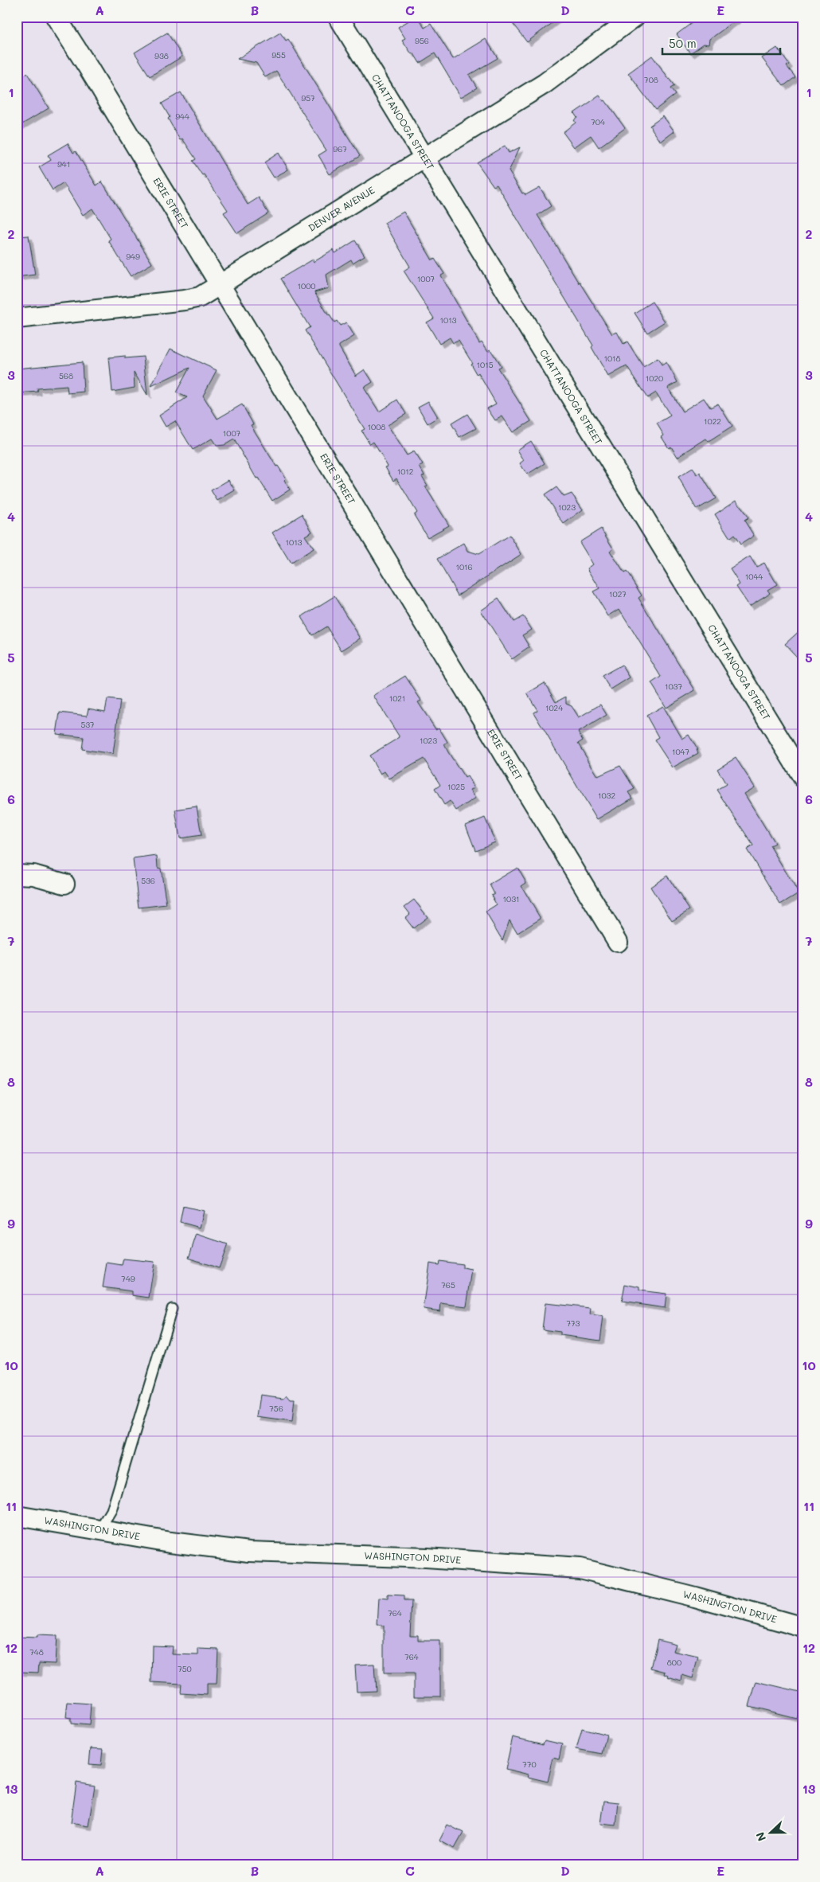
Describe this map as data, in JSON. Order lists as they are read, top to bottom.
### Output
{
  "streets": {
    "street": [
      "CHATTANOOGA STREET",
      "ERIE STREET",
      "DENVER AVENUE",
      "WASHINGTON DRIVE"
    ]
  },
  "crossings": [
    ["CHATTANOOGA STREET", "DENVER AVENUE"],
    ["ERIE STREET", "DENVER AVENUE"]
  ],
  "house_numbers": [
    "956",
    "955",
    "938",
    "708",
    "957",
    "944",
    "704",
    "967",
    "941",
    "949",
    "1007",
    "1000",
    "1013",
    "1018",
    "1015",
    "568",
    "1020",
    "1022",
    "1008",
    "1007",
    "1012",
    "1023",
    "1013",
    "1016",
    "1044",
    "1027",
    "1037",
    "1021",
    "1024",
    "537",
    "1023",
    "1047",
    "1025",
    "1032",
    "536",
    "1031",
    "749",
    "765",
    "773",
    "756",
    "764",
    "748",
    "764",
    "800",
    "750",
    "770"
  ],
  "scale_bar": "50 m",
  "north": "left",
  "grid": {
    "columns": [
      "A",
      "B",
      "C",
      "D",
      "E"
    ],
    "rows": [
      "1",
      "2",
      "3",
      "4",
      "5",
      "6",
      "7",
      "8",
      "9",
      "10",
      "11",
      "12",
      "13"
    ]
  }
}
